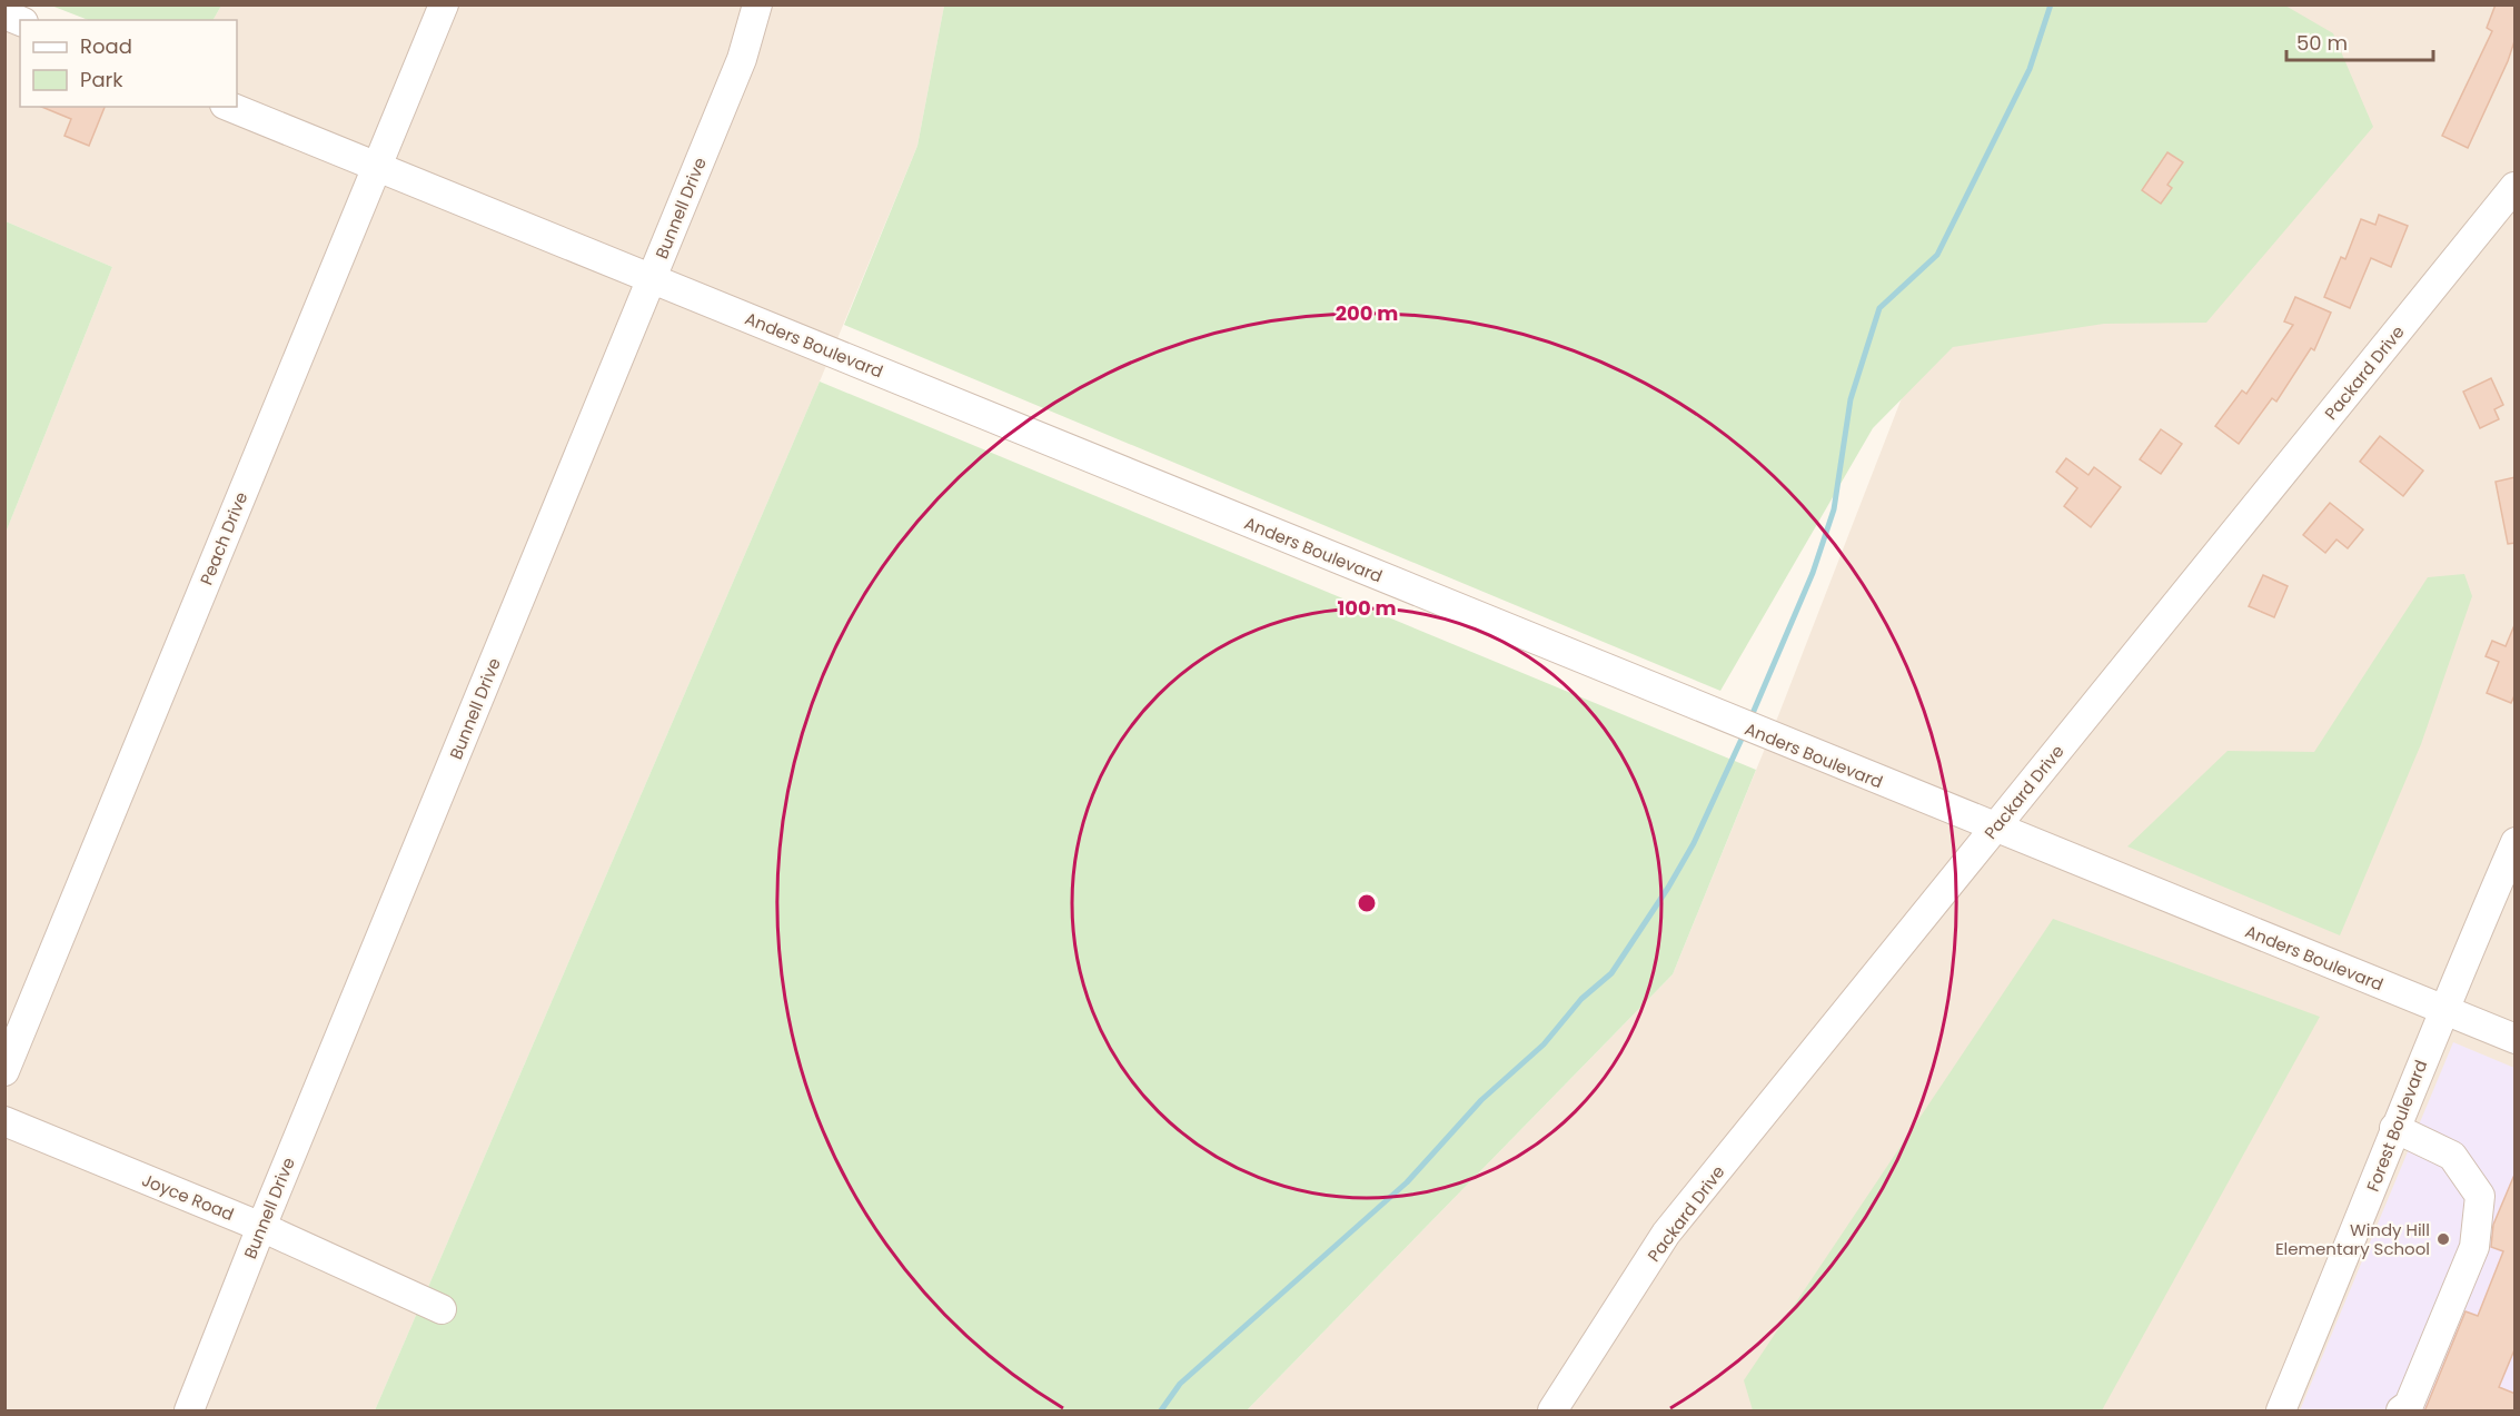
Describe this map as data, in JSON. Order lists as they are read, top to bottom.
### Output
{
  "streets": {
    "street": [
      "Bunnell Drive",
      "Anders Boulevard",
      "Packard Drive",
      "Peach Drive",
      "Forest Boulevard",
      "Joyce Road"
    ]
  },
  "crossings": [
    ["Bunnell Drive", "Anders Boulevard"],
    ["Bunnell Drive", "Joyce Road"],
    ["Anders Boulevard", "Packard Drive"],
    ["Anders Boulevard", "Peach Drive"],
    ["Anders Boulevard", "Forest Boulevard"]
  ],
  "places": ["Windy Hill Elementary School"],
  "legend": ["Road", "Park"],
  "scale_bar": "50 m",
  "rings": ["200 m", "100 m"]
}
